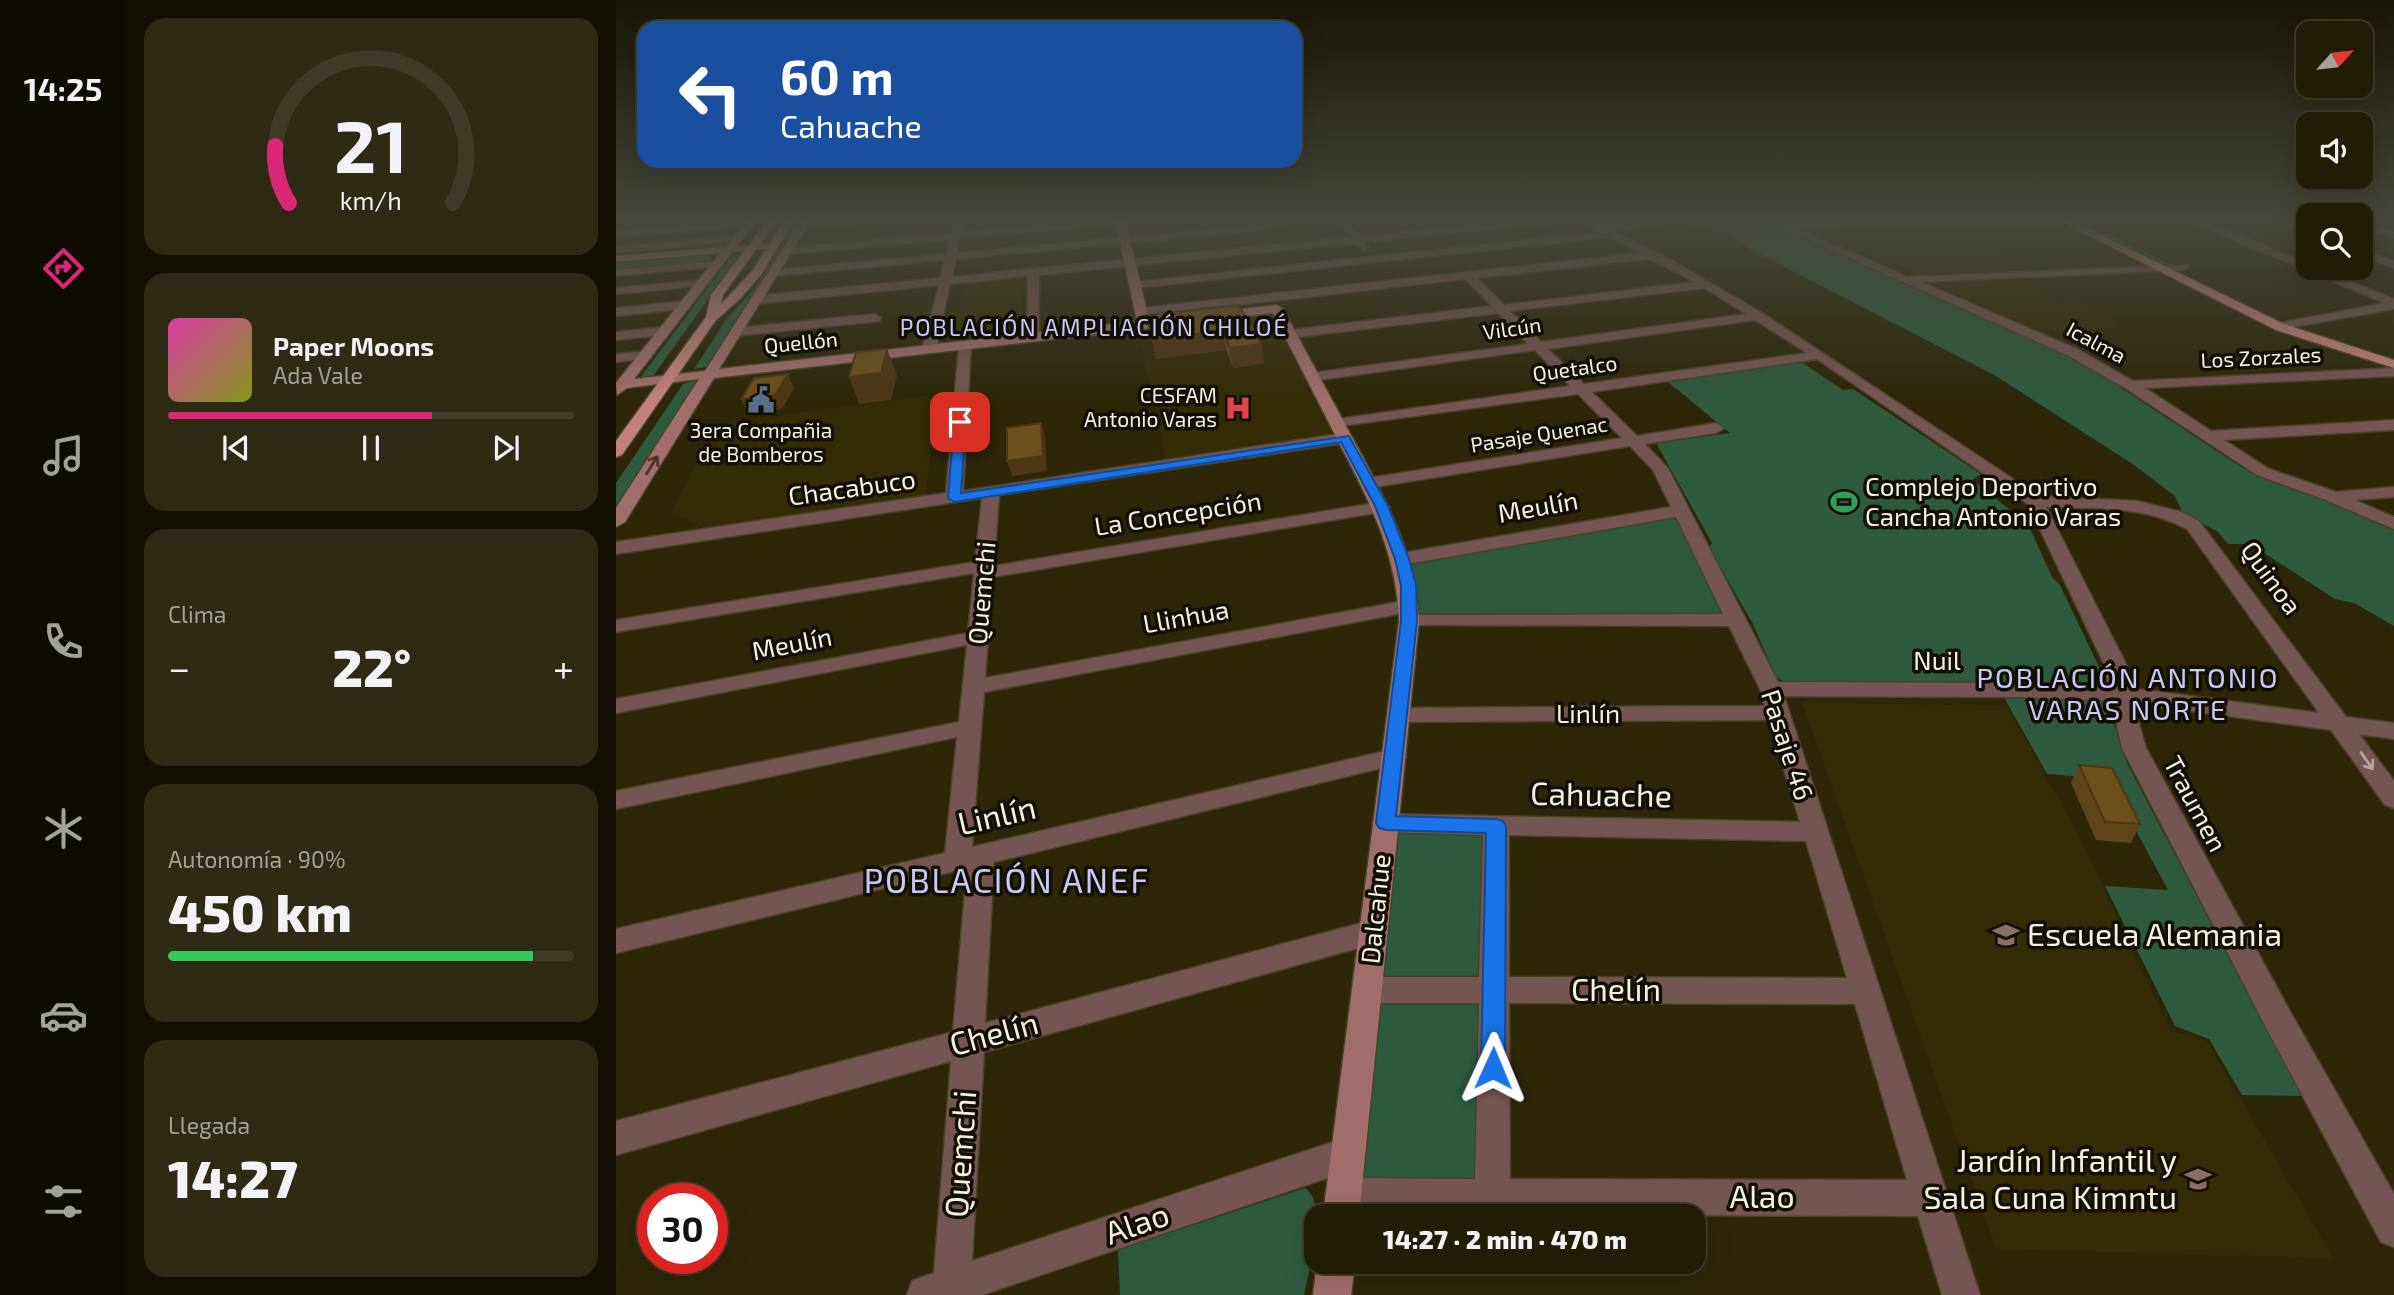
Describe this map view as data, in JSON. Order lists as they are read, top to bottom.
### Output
{
  "streets": {
    "street": [
      "Vilcún",
      "Quellón",
      "Icalma",
      "Los Zorzales",
      "Quetalco",
      "Pasaje Quenac",
      "Chacabuco",
      "Meulín",
      "La Concepción",
      "Quinoa",
      "Quemchi",
      "Llinhua",
      "Nuil",
      "Linlín",
      "Pasaje 46",
      "Cahuache",
      "Traumen",
      "Dalcahue",
      "Chelín",
      "Alao"
    ]
  },
  "crossings": [
    ["Vilcún", "Pasaje 46"],
    ["Vilcún", "Traumen"],
    ["Vilcún", "Dalcahue"],
    ["Quellón", "Dalcahue"],
    ["Icalma", "Los Zorzales"],
    ["Quetalco", "Chacabuco"],
    ["Quetalco", "Pasaje 46"],
    ["Quetalco", "Traumen"],
    ["Quetalco", "Dalcahue"],
    ["Pasaje Quenac", "Pasaje 46"],
    ["Pasaje Quenac", "Dalcahue"],
    ["Chacabuco", "Quemchi"],
    ["Chacabuco", "Dalcahue"],
    ["Meulín", "Quemchi"],
    ["Meulín", "Pasaje 46"],
    ["Meulín", "Dalcahue"],
    ["La Concepción", "Quemchi"],
    ["La Concepción", "Dalcahue"],
    ["Quinoa", "Nuil"],
    ["Quinoa", "Traumen"],
    ["Quemchi", "Llinhua"],
    ["Quemchi", "Linlín"],
    ["Quemchi", "Chelín"],
    ["Quemchi", "Alao"],
    ["Llinhua", "Pasaje 46"],
    ["Llinhua", "Dalcahue"],
    ["Nuil", "Linlín"],
    ["Nuil", "Pasaje 46"],
    ["Nuil", "Traumen"],
    ["Linlín", "Pasaje 46"],
    ["Linlín", "Dalcahue"],
    ["Pasaje 46", "Cahuache"],
    ["Pasaje 46", "Chelín"],
    ["Pasaje 46", "Alao"],
    ["Cahuache", "Dalcahue"],
    ["Dalcahue", "Chelín"],
    ["Dalcahue", "Alao"]
  ],
  "districts": ["POBLACIÓN AMPLIACIÓN CHILOÉ", "POBLACIÓN ANTONIO VARAS NORTE", "POBLACIÓN ANEF"],
  "places": {
    "public building": ["3era Compañia de Bomberos"],
    "hospital": ["CESFAM Antonio Varas"],
    "sports": ["Complejo Deportivo Cancha Antonio Varas"],
    "school or university": ["Escuela Alemania", "Jardín Infantil y Sala Cuna Kimntu"]
  },
  "north": "top right",
  "page": {
    "tabs": "14:25",
    "turn": ["60 m", "Cahuache"],
    "song": ["Paper Moons", "Ada Vale"],
    "tile": [
      "Clima",
      ["Autonomía · 90%", "450 km"],
      ["Llegada", "14:27"]
    ],
    "heat": ["−", "22°", "+"],
    "limit": "30",
    "trip": "14:27 · 2 min · 470 m",
    "gauge": ["21", "km/h"]
  }
}
